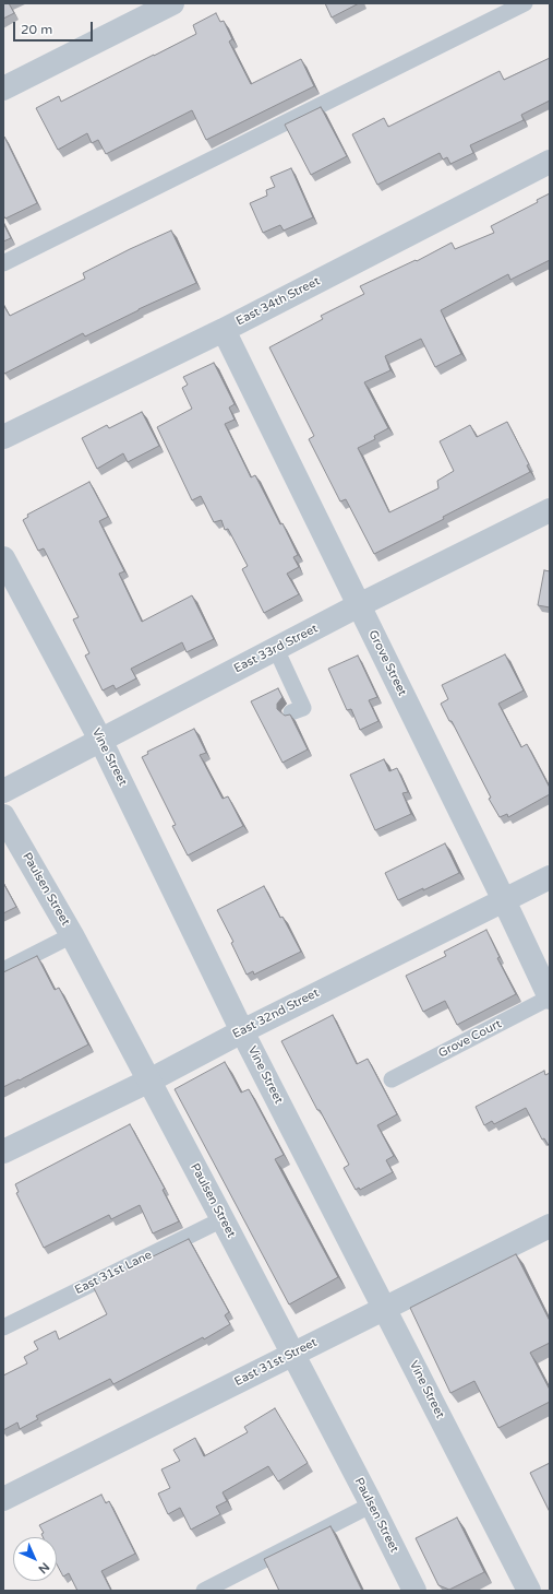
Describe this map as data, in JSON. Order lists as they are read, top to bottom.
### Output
{
  "streets": {
    "street": [
      "East 34th Street",
      "East 33rd Street",
      "Grove Street",
      "Vine Street",
      "Paulsen Street",
      "East 32nd Street",
      "East 31st Street"
    ],
    "lane": ["Grove Court", "East 31st Lane"]
  },
  "crossings": [
    ["East 34th Street", "Grove Street"],
    ["East 33rd Street", "Grove Street"],
    ["East 33rd Street", "Vine Street"],
    ["Grove Street", "East 32nd Street"],
    ["Grove Street", "Grove Court"],
    ["Vine Street", "East 32nd Street"],
    ["Vine Street", "East 31st Street"],
    ["Paulsen Street", "East 32nd Street"],
    ["Paulsen Street", "East 31st Lane"],
    ["Paulsen Street", "East 31st Street"]
  ],
  "scale_bar": "20 m",
  "north": "bottom right"
}
